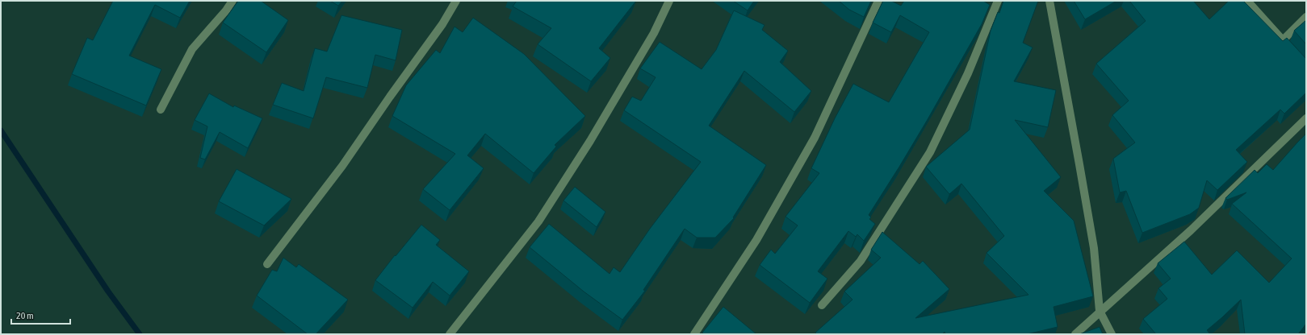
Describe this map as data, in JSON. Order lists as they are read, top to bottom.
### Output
{
  "scale_bar": "20 m"
}
